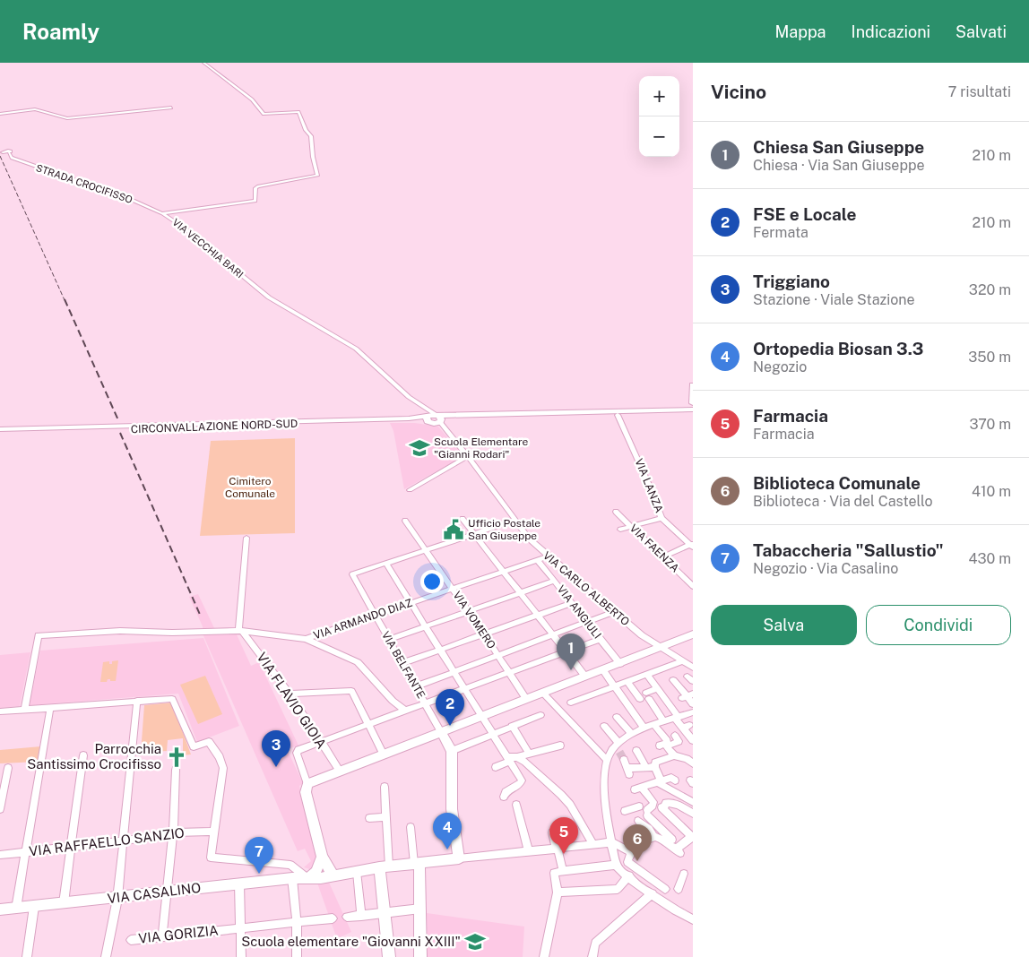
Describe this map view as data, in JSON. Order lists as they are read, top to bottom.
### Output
{
  "streets": {
    "main road": ["CIRCONVALLAZIONE NORD-SUD", "VIA CASALINO"],
    "street": [
      "STRADA CROCIFISSO",
      "VIA VECCHIA BARI",
      "VIA LANZA",
      "VIA FAENZA",
      "VIA CARLO ALBERTO",
      "VIA ANGIULI",
      "VIA ARMANDO DIAZ",
      "VIA VOMERO",
      "VIA BELFANTE",
      "VIA FLAVIO GIOIA",
      "VIA RAFFAELLO SANZIO",
      "VIA GORIZIA"
    ]
  },
  "crossings": [
    ["STRADA CROCIFISSO", "VIA VECCHIA BARI"],
    ["VIA VECCHIA BARI", "CIRCONVALLAZIONE NORD-SUD"],
    ["VIA VECCHIA BARI", "VIA CARLO ALBERTO"],
    ["CIRCONVALLAZIONE NORD-SUD", "VIA LANZA"],
    ["CIRCONVALLAZIONE NORD-SUD", "VIA CARLO ALBERTO"],
    ["VIA CARLO ALBERTO", "VIA ARMANDO DIAZ"],
    ["VIA ANGIULI", "VIA ARMANDO DIAZ"],
    ["VIA ARMANDO DIAZ", "VIA VOMERO"],
    ["VIA ARMANDO DIAZ", "VIA BELFANTE"]
  ],
  "parks": ["Cimitero Comunale"],
  "places": {
    "school or university": ["Scuola Elementare \"Gianni Rodari\"", "Scuola elementare \"Giovanni XXIII\""],
    "public building": ["Ufficio Postale San Giuseppe"],
    "church": ["Parrocchia Santissimo Crocifisso"]
  },
  "page": {
    "header": "Roamly",
    "nav": ["Mappa", "Indicazioni", "Salvati"],
    "heading": ["Vicino", "7 risultati"],
    "map_buttons": ["+", "−"],
    "list": [
      {
        "mark": "1",
        "name": "Chiesa San Giuseppe",
        "note": "Chiesa · Via San Giuseppe",
        "value": "210 m"
      },
      {
        "mark": "2",
        "name": "FSE e Locale",
        "note": "Fermata",
        "value": "210 m"
      },
      {
        "mark": "3",
        "name": "Triggiano",
        "note": "Stazione · Viale Stazione",
        "value": "320 m"
      },
      {
        "mark": "4",
        "name": "Ortopedia Biosan 3.3",
        "note": "Negozio",
        "value": "350 m"
      },
      {
        "mark": "5",
        "name": "Farmacia",
        "note": "Farmacia",
        "value": "370 m"
      },
      {
        "mark": "6",
        "name": "Biblioteca Comunale",
        "note": "Biblioteca · Via del Castello",
        "value": "410 m"
      },
      {
        "mark": "7",
        "name": "Tabaccheria \"Sallustio\"",
        "note": "Negozio · Via Casalino",
        "value": "430 m"
      }
    ],
    "buttons": ["Salva", "Condividi"],
    "pins": [
      "1",
      "2",
      "3",
      "4",
      "5",
      "6",
      "7"
    ]
  }
}
